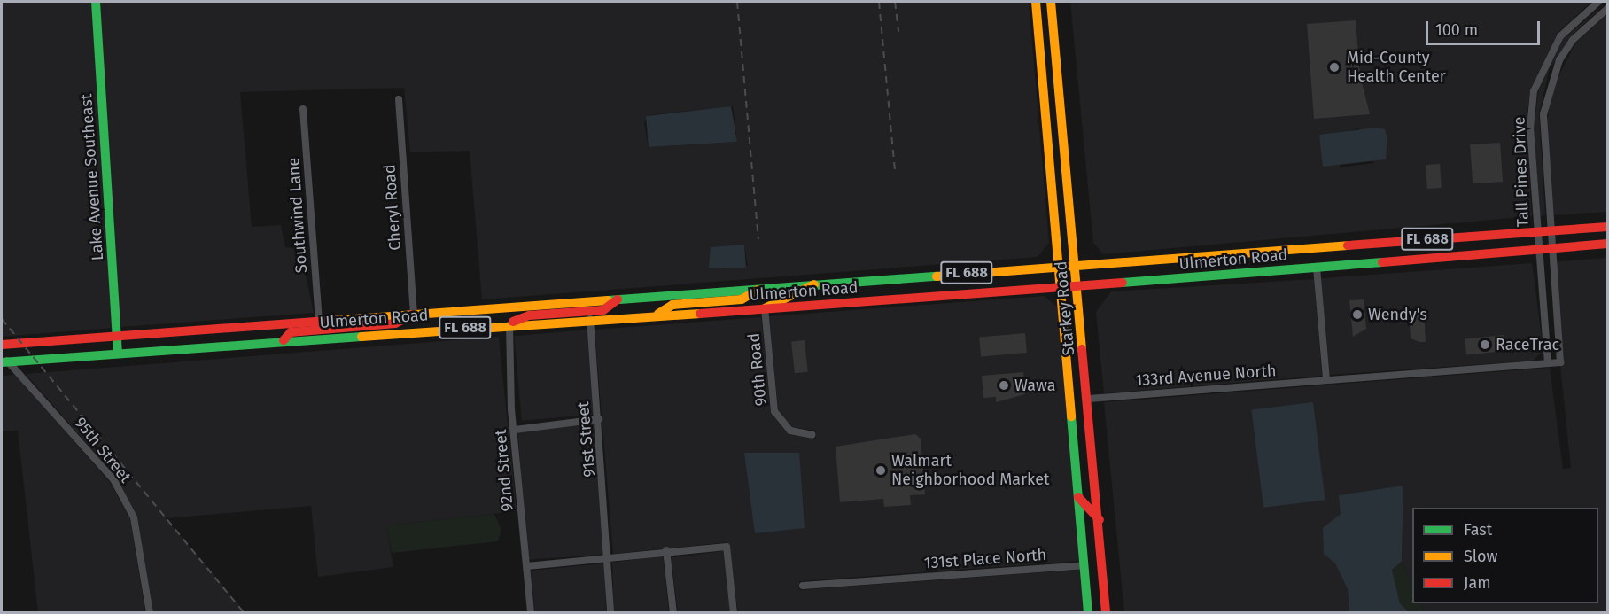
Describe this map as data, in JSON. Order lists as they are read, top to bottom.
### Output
{
  "streets": {
    "main road": [
      "Lake Avenue Southeast",
      "FL 688",
      "Ulmerton Road",
      "Starkey Road"
    ],
    "street": [
      "Tall Pines Drive",
      "Cheryl Road",
      "Southwind Lane",
      "90th Road",
      "133rd Avenue North",
      "91st Street",
      "95th Street",
      "92nd Street",
      "131st Place North"
    ]
  },
  "crossings": [
    ["Tall Pines Drive", "Ulmerton Road"],
    ["Tall Pines Drive", "133rd Avenue North"],
    ["Lake Avenue Southeast", "Ulmerton Road"],
    ["Cheryl Road", "Ulmerton Road"],
    ["Southwind Lane", "Ulmerton Road"],
    ["Ulmerton Road", "Starkey Road"],
    ["Ulmerton Road", "90th Road"],
    ["Ulmerton Road", "91st Street"],
    ["Ulmerton Road", "95th Street"],
    ["Ulmerton Road", "92nd Street"],
    ["Starkey Road", "133rd Avenue North"],
    ["Starkey Road", "131st Place North"]
  ],
  "places": [
    "Mid-County Health Center",
    "Wendy's",
    "RaceTrac",
    "Wawa",
    "Walmart Neighborhood Market"
  ],
  "legend": ["Fast", "Slow", "Jam"],
  "scale_bar": "100 m"
}
